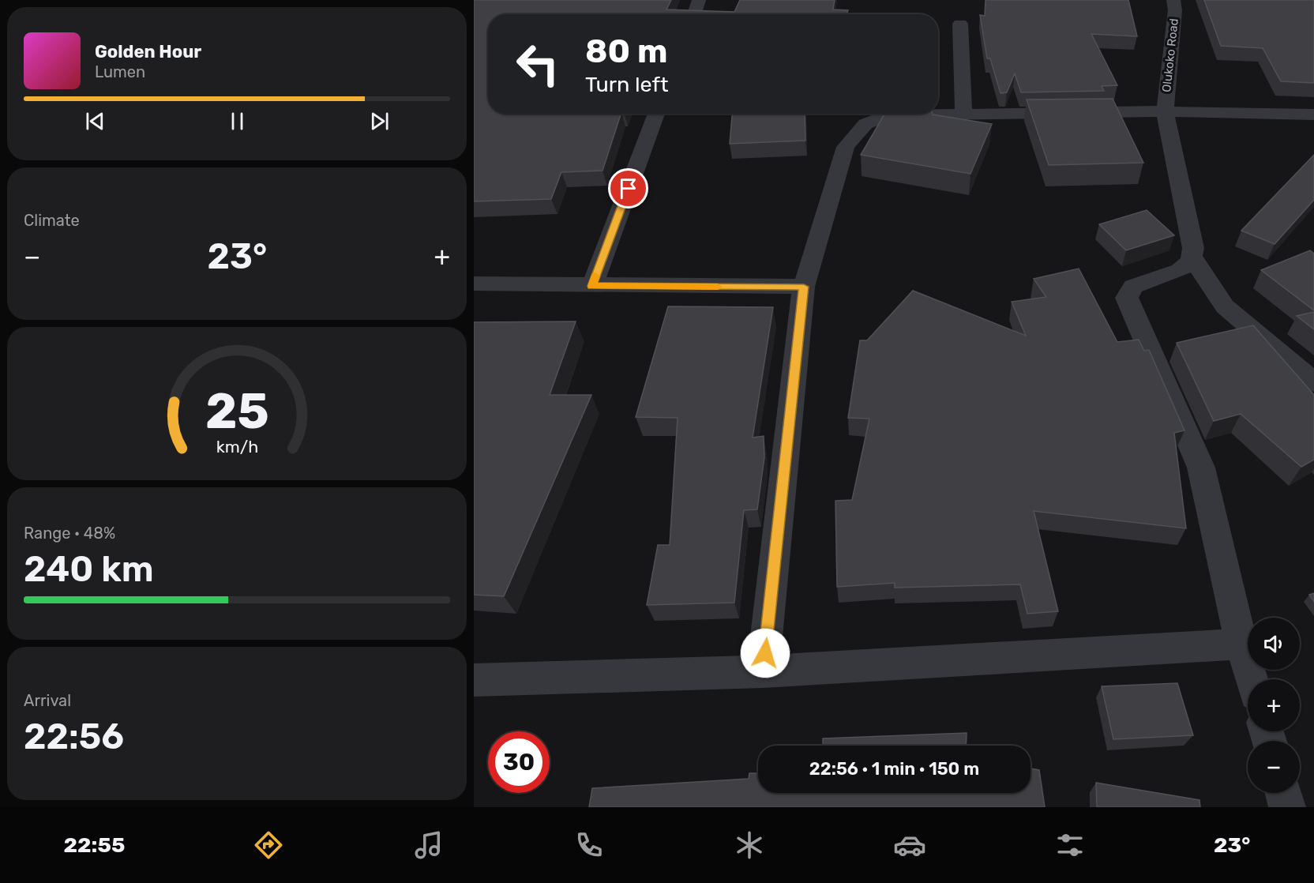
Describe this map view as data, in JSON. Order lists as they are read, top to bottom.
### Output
{
  "streets": {
    "street": ["Olukoko Road"]
  },
  "page": {
    "turn": ["80 m", "Turn left"],
    "song": ["Golden Hour", "Lumen"],
    "tile": [
      "Climate",
      ["Range · 48%", "240 km"],
      ["Arrival", "22:56"]
    ],
    "heat": ["−", "23°", "+"],
    "map_buttons": ["+", "−"],
    "limit": "30",
    "trip": "22:56 · 1 min · 150 m",
    "tabs": ["22:55", "23°"],
    "gauge": ["25", "km/h"]
  }
}
